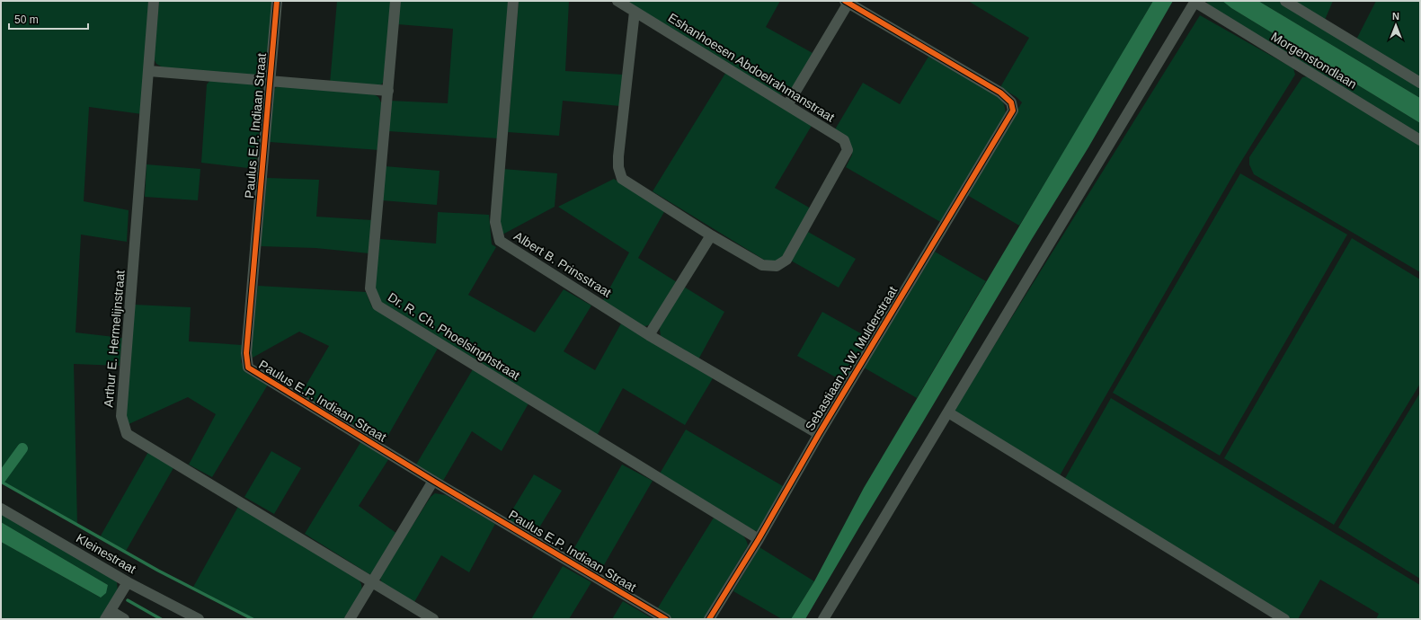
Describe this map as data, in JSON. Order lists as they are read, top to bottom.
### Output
{
  "streets": {
    "street": [
      "Morgenstondlaan",
      "Eshanhoesen Abdoelrahmanstraat",
      "Paulus E.P. Indiaan Straat",
      "Albert B. Prinsstraat",
      "Dr. R. Ch. Phoelsinghstraat",
      "Arthur E. Hermelijnstraat",
      "Sebastiaan A.W. Mulderstraat",
      "Kleinestraat"
    ]
  },
  "crossings": [
    ["Albert B. Prinsstraat", "Sebastiaan A.W. Mulderstraat"],
    ["Dr. R. Ch. Phoelsinghstraat", "Sebastiaan A.W. Mulderstraat"]
  ],
  "scale_bar": "50 m",
  "north": "top"
}
